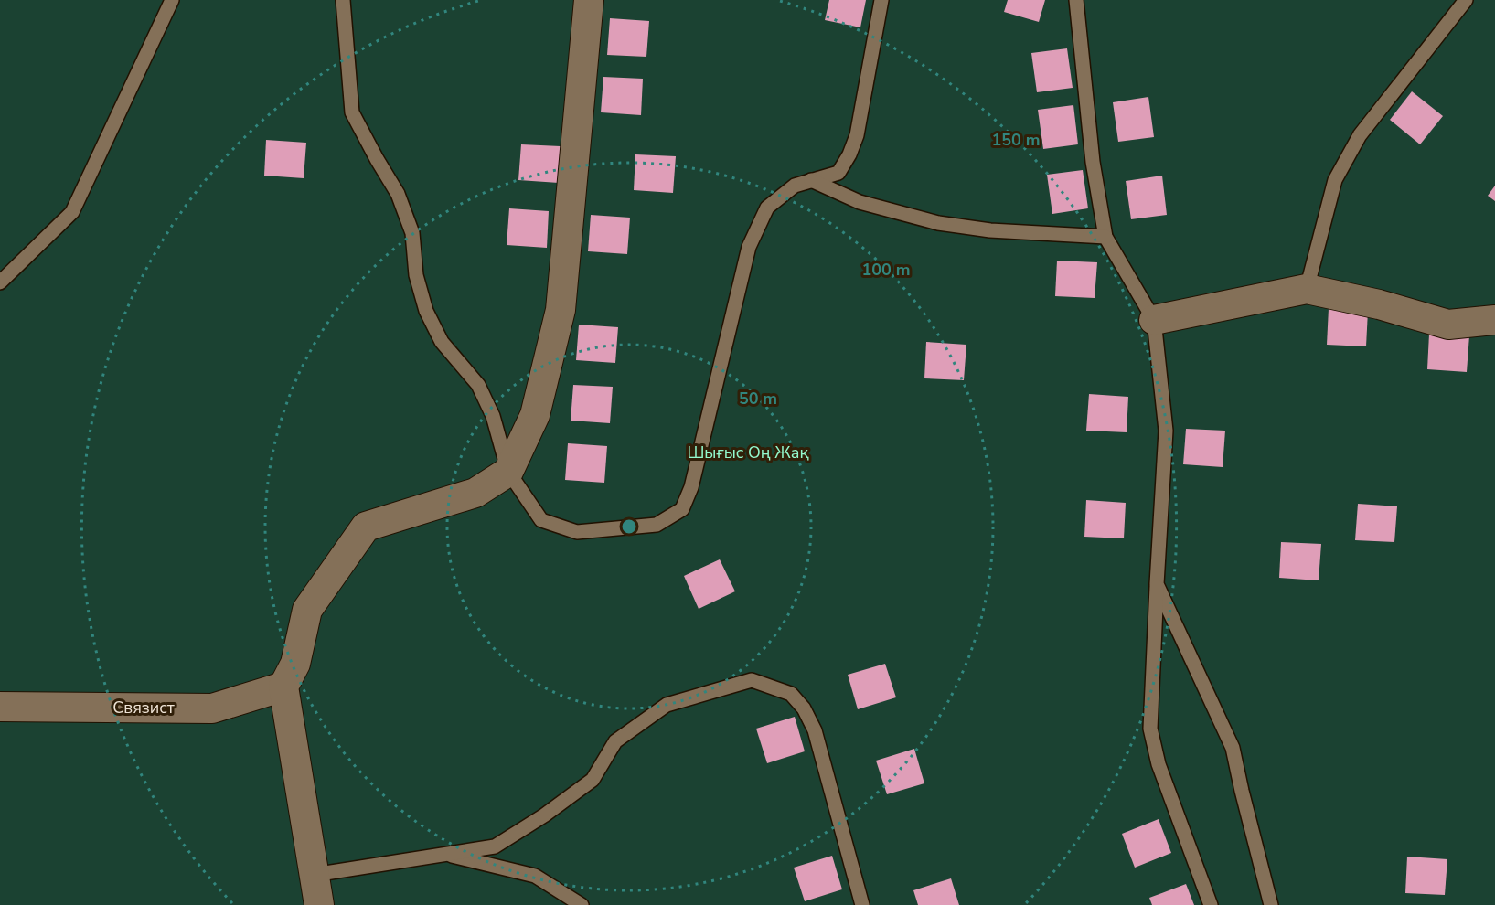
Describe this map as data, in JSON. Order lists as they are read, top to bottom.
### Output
{
  "streets": {
    "street": ["Связист"]
  },
  "parks": ["Шығыс Оң Жақ"],
  "rings": ["150 m", "100 m", "50 m"]
}
